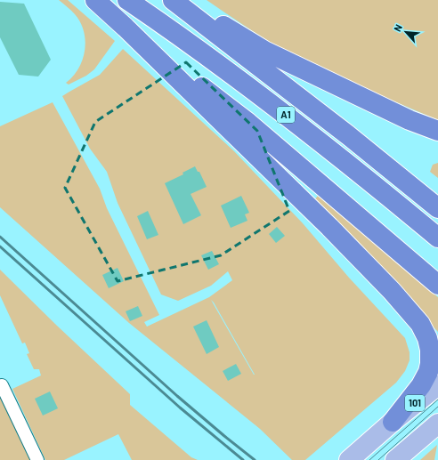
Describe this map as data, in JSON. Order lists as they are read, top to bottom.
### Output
{
  "streets": {
    "highway": ["A1"],
    "main road": ["101"]
  },
  "north": "top left"
}
